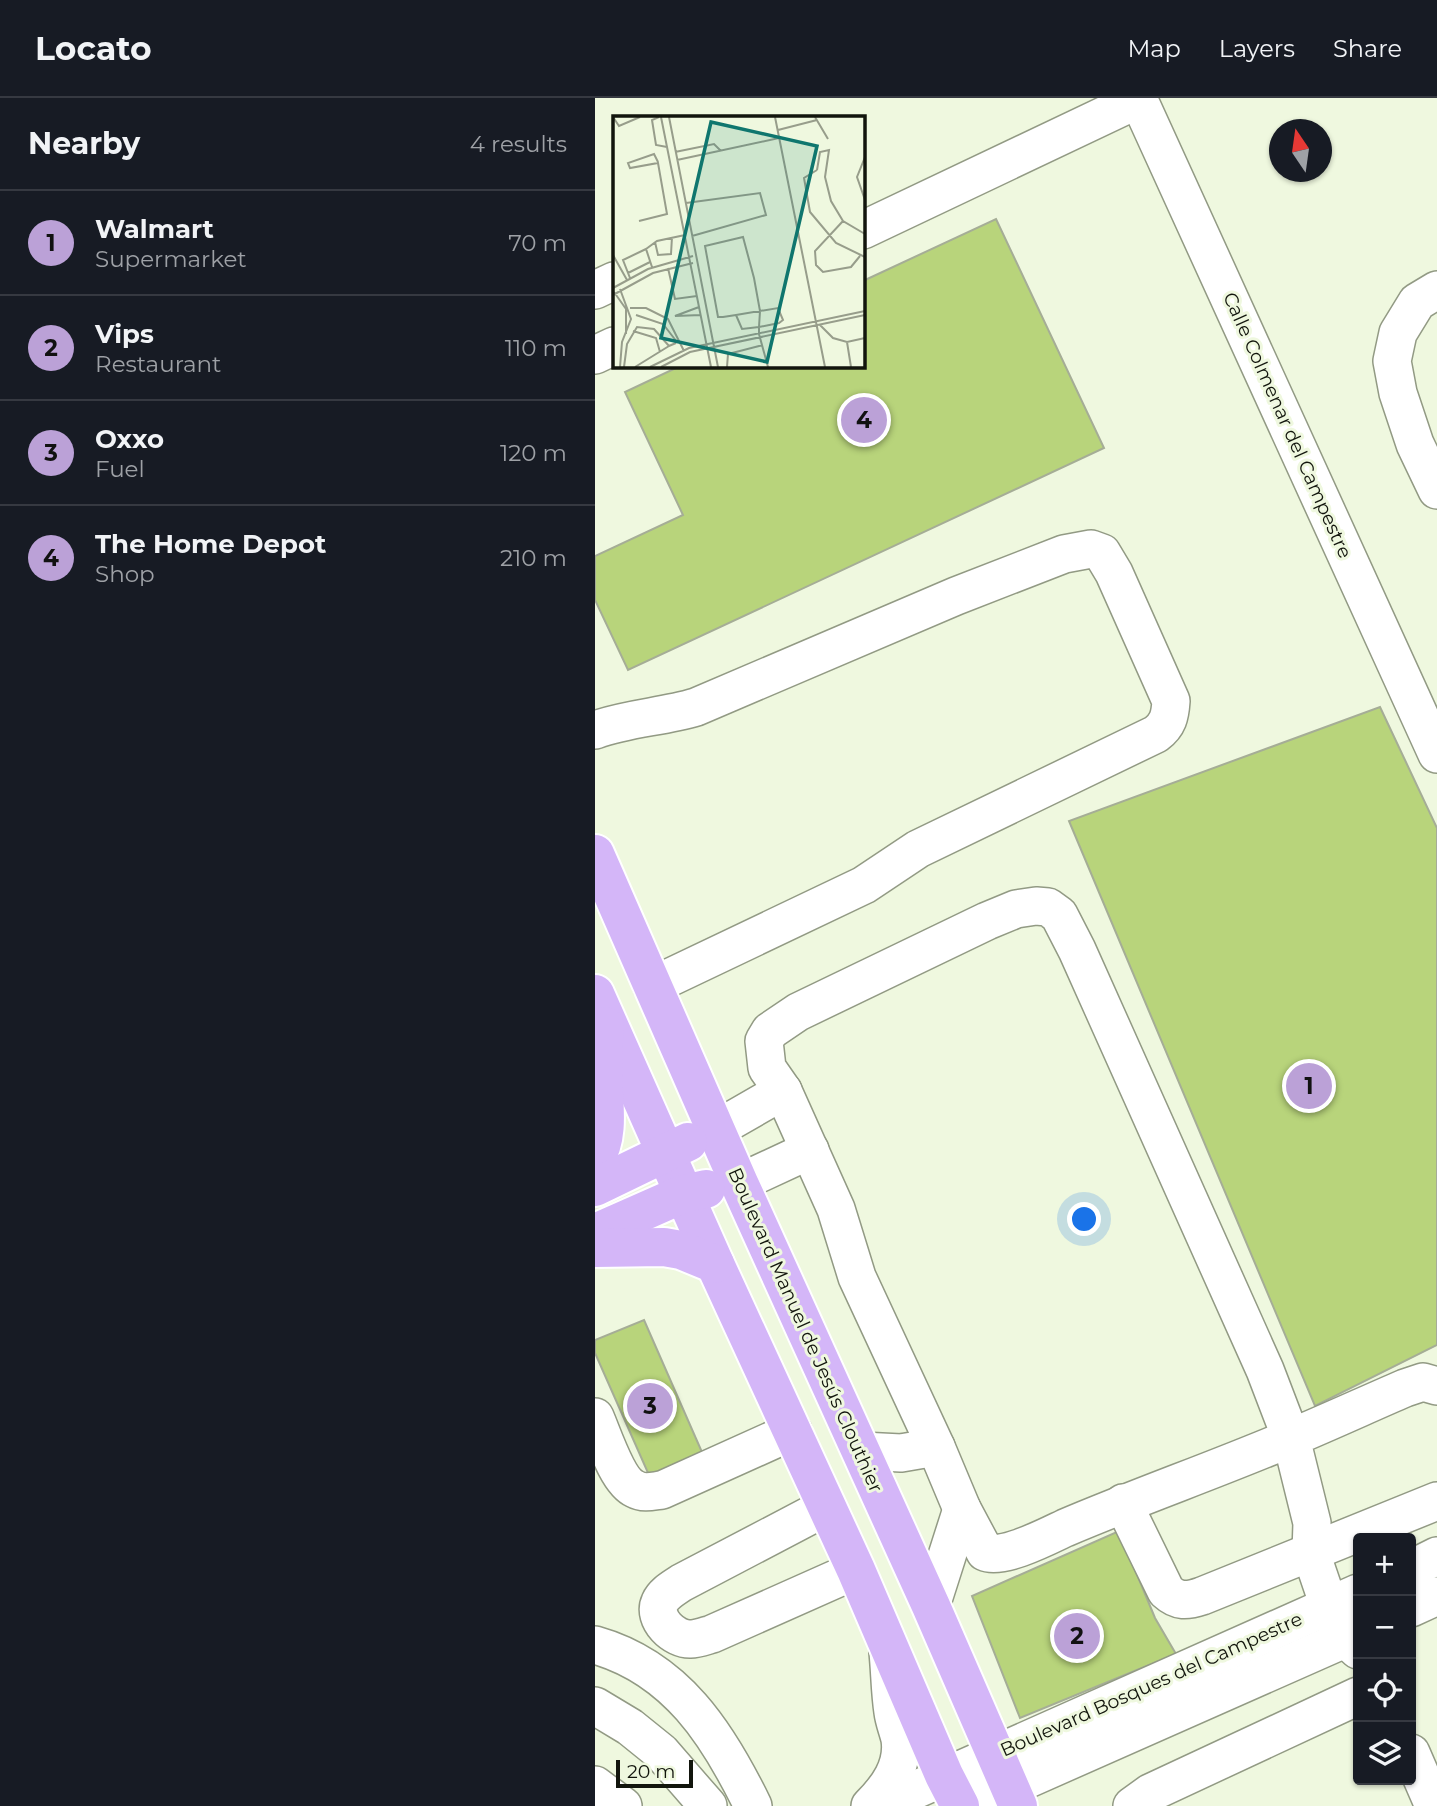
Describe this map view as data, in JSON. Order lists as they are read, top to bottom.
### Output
{
  "streets": {
    "main road": ["Boulevard Manuel de Jesús Clouthier"],
    "street": ["Calle Colmenar del Campestre", "Boulevard Bosques del Campestre"]
  },
  "crossings": [
    ["Boulevard Manuel de Jesús Clouthier", "Boulevard Bosques del Campestre"]
  ],
  "scale_bar": "20 m",
  "north": "top",
  "page": {
    "header": "Locato",
    "nav": ["Map", "Layers", "Share"],
    "heading": ["Nearby", "4 results"],
    "list": [
      {
        "mark": "1",
        "name": "Walmart",
        "note": "Supermarket",
        "value": "70 m"
      },
      {
        "mark": "2",
        "name": "Vips",
        "note": "Restaurant",
        "value": "110 m"
      },
      {
        "mark": "3",
        "name": "Oxxo",
        "note": "Fuel",
        "value": "120 m"
      },
      {
        "mark": "4",
        "name": "The Home Depot",
        "note": "Shop",
        "value": "210 m"
      }
    ],
    "pins": [
      "4",
      "1",
      "3",
      "2"
    ],
    "map_buttons": ["+", "−"],
    "scale": "20 m"
  }
}
